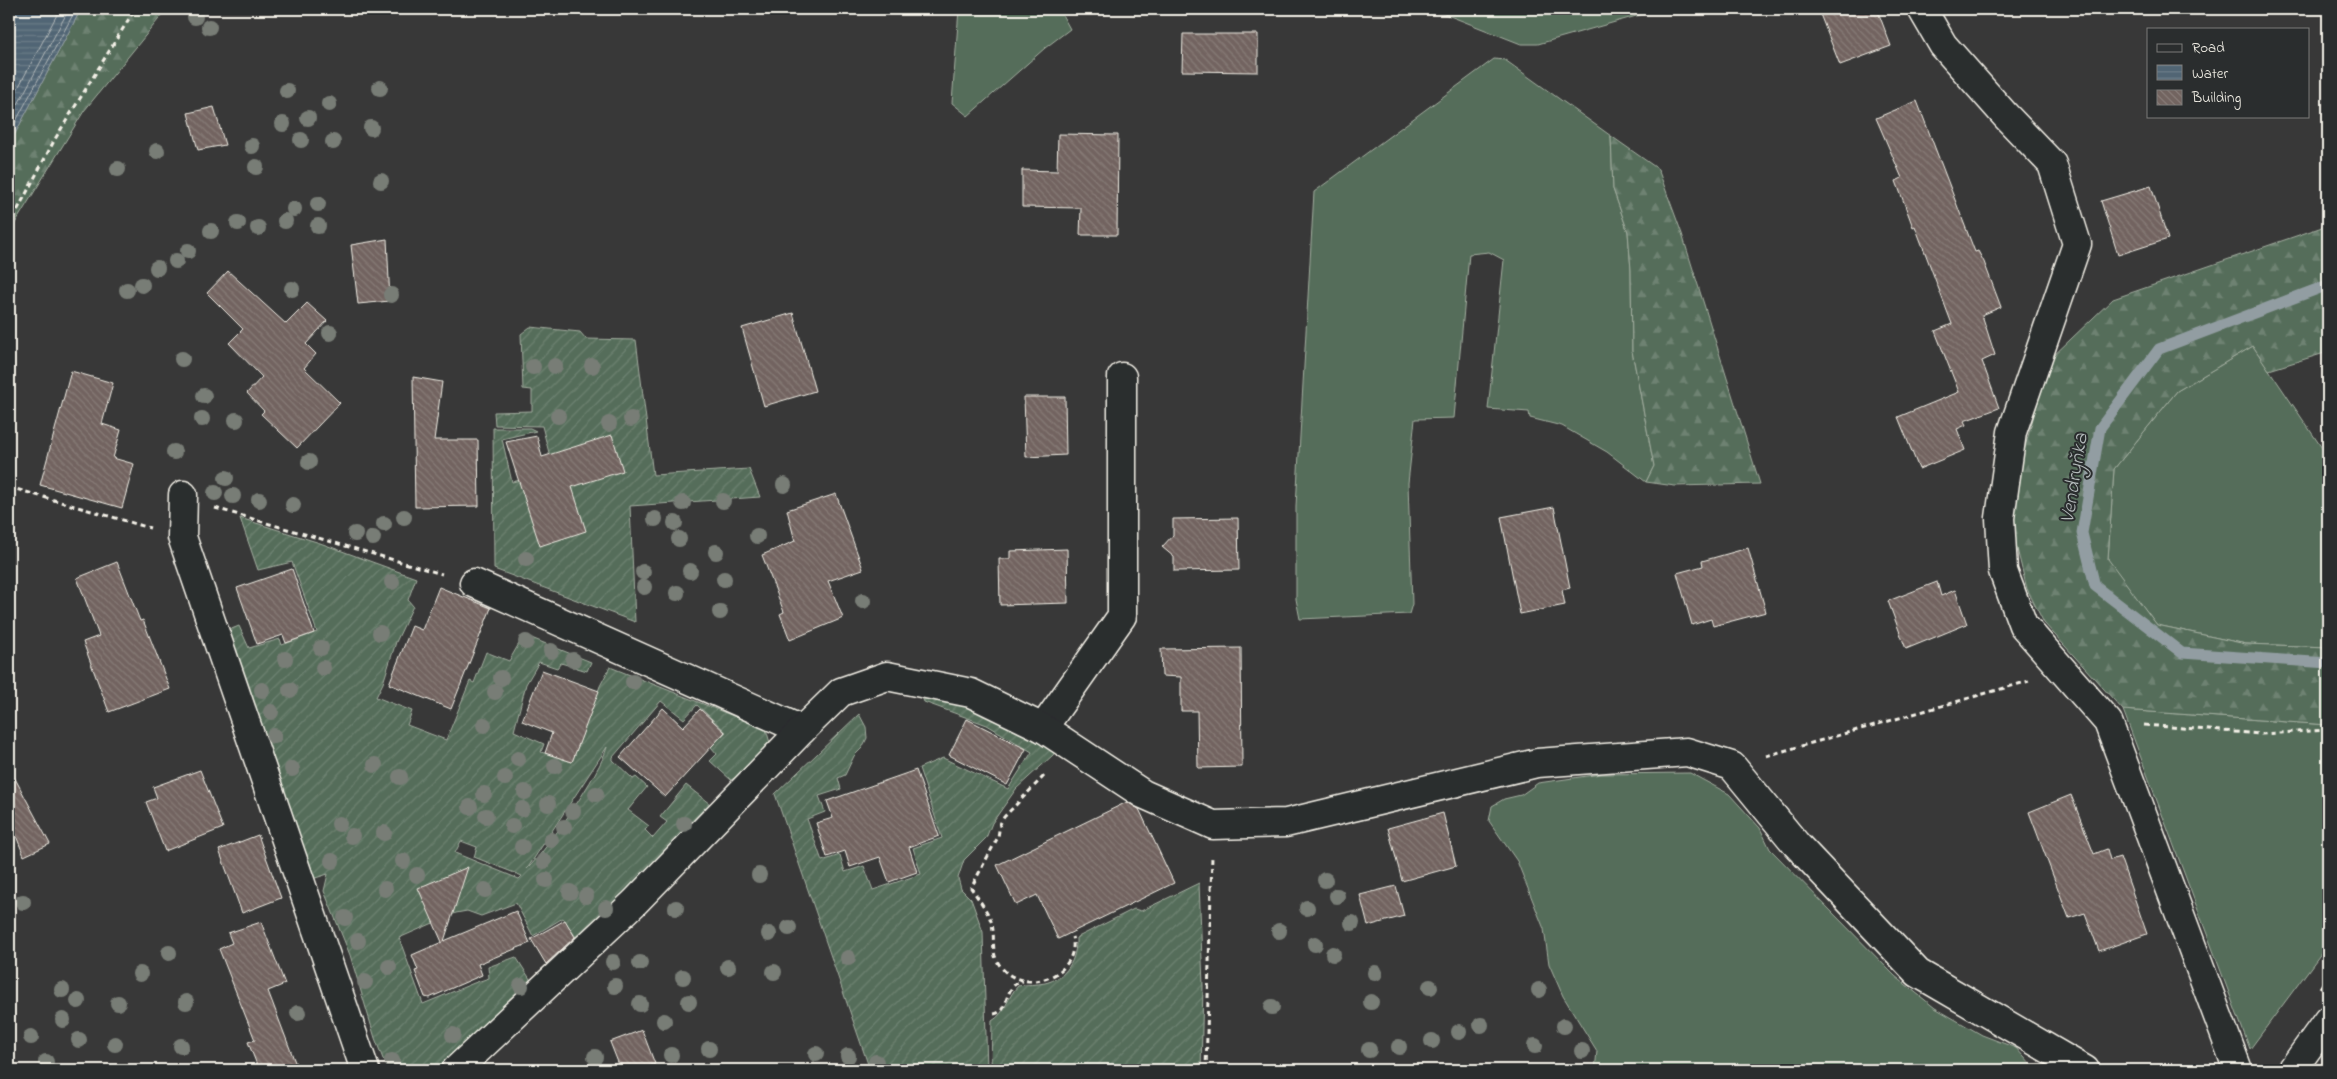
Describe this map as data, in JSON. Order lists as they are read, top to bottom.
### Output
{
  "water": ["Vendryňka"],
  "legend": ["Road", "Water", "Building"]
}
